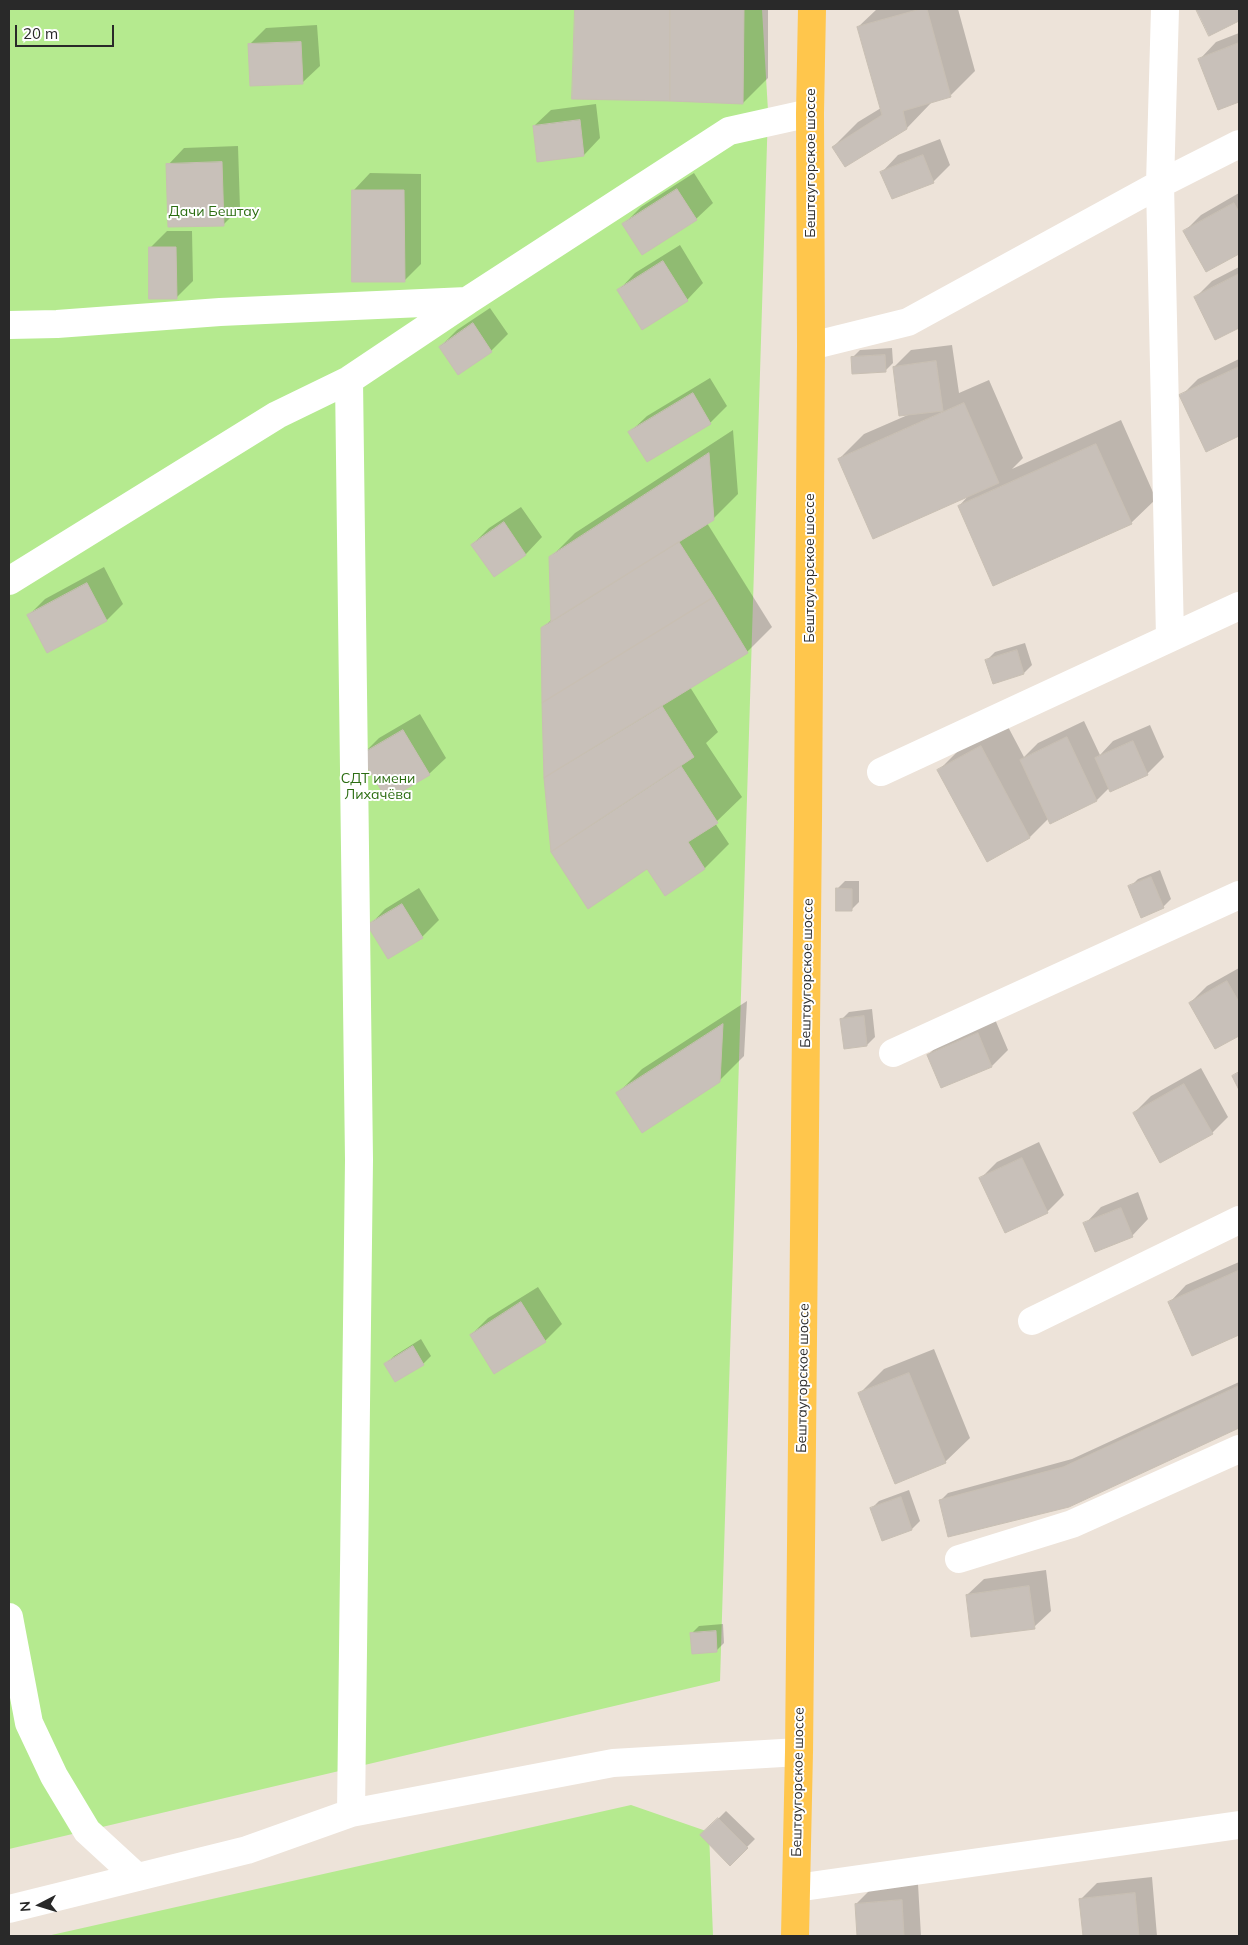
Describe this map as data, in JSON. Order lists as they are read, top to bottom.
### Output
{
  "streets": {
    "main road": ["Бештаугорское шоссе"]
  },
  "parks": ["Дачи Бештау", "СДТ имени Лихачёва"],
  "scale_bar": "20 m",
  "north": "left"
}
